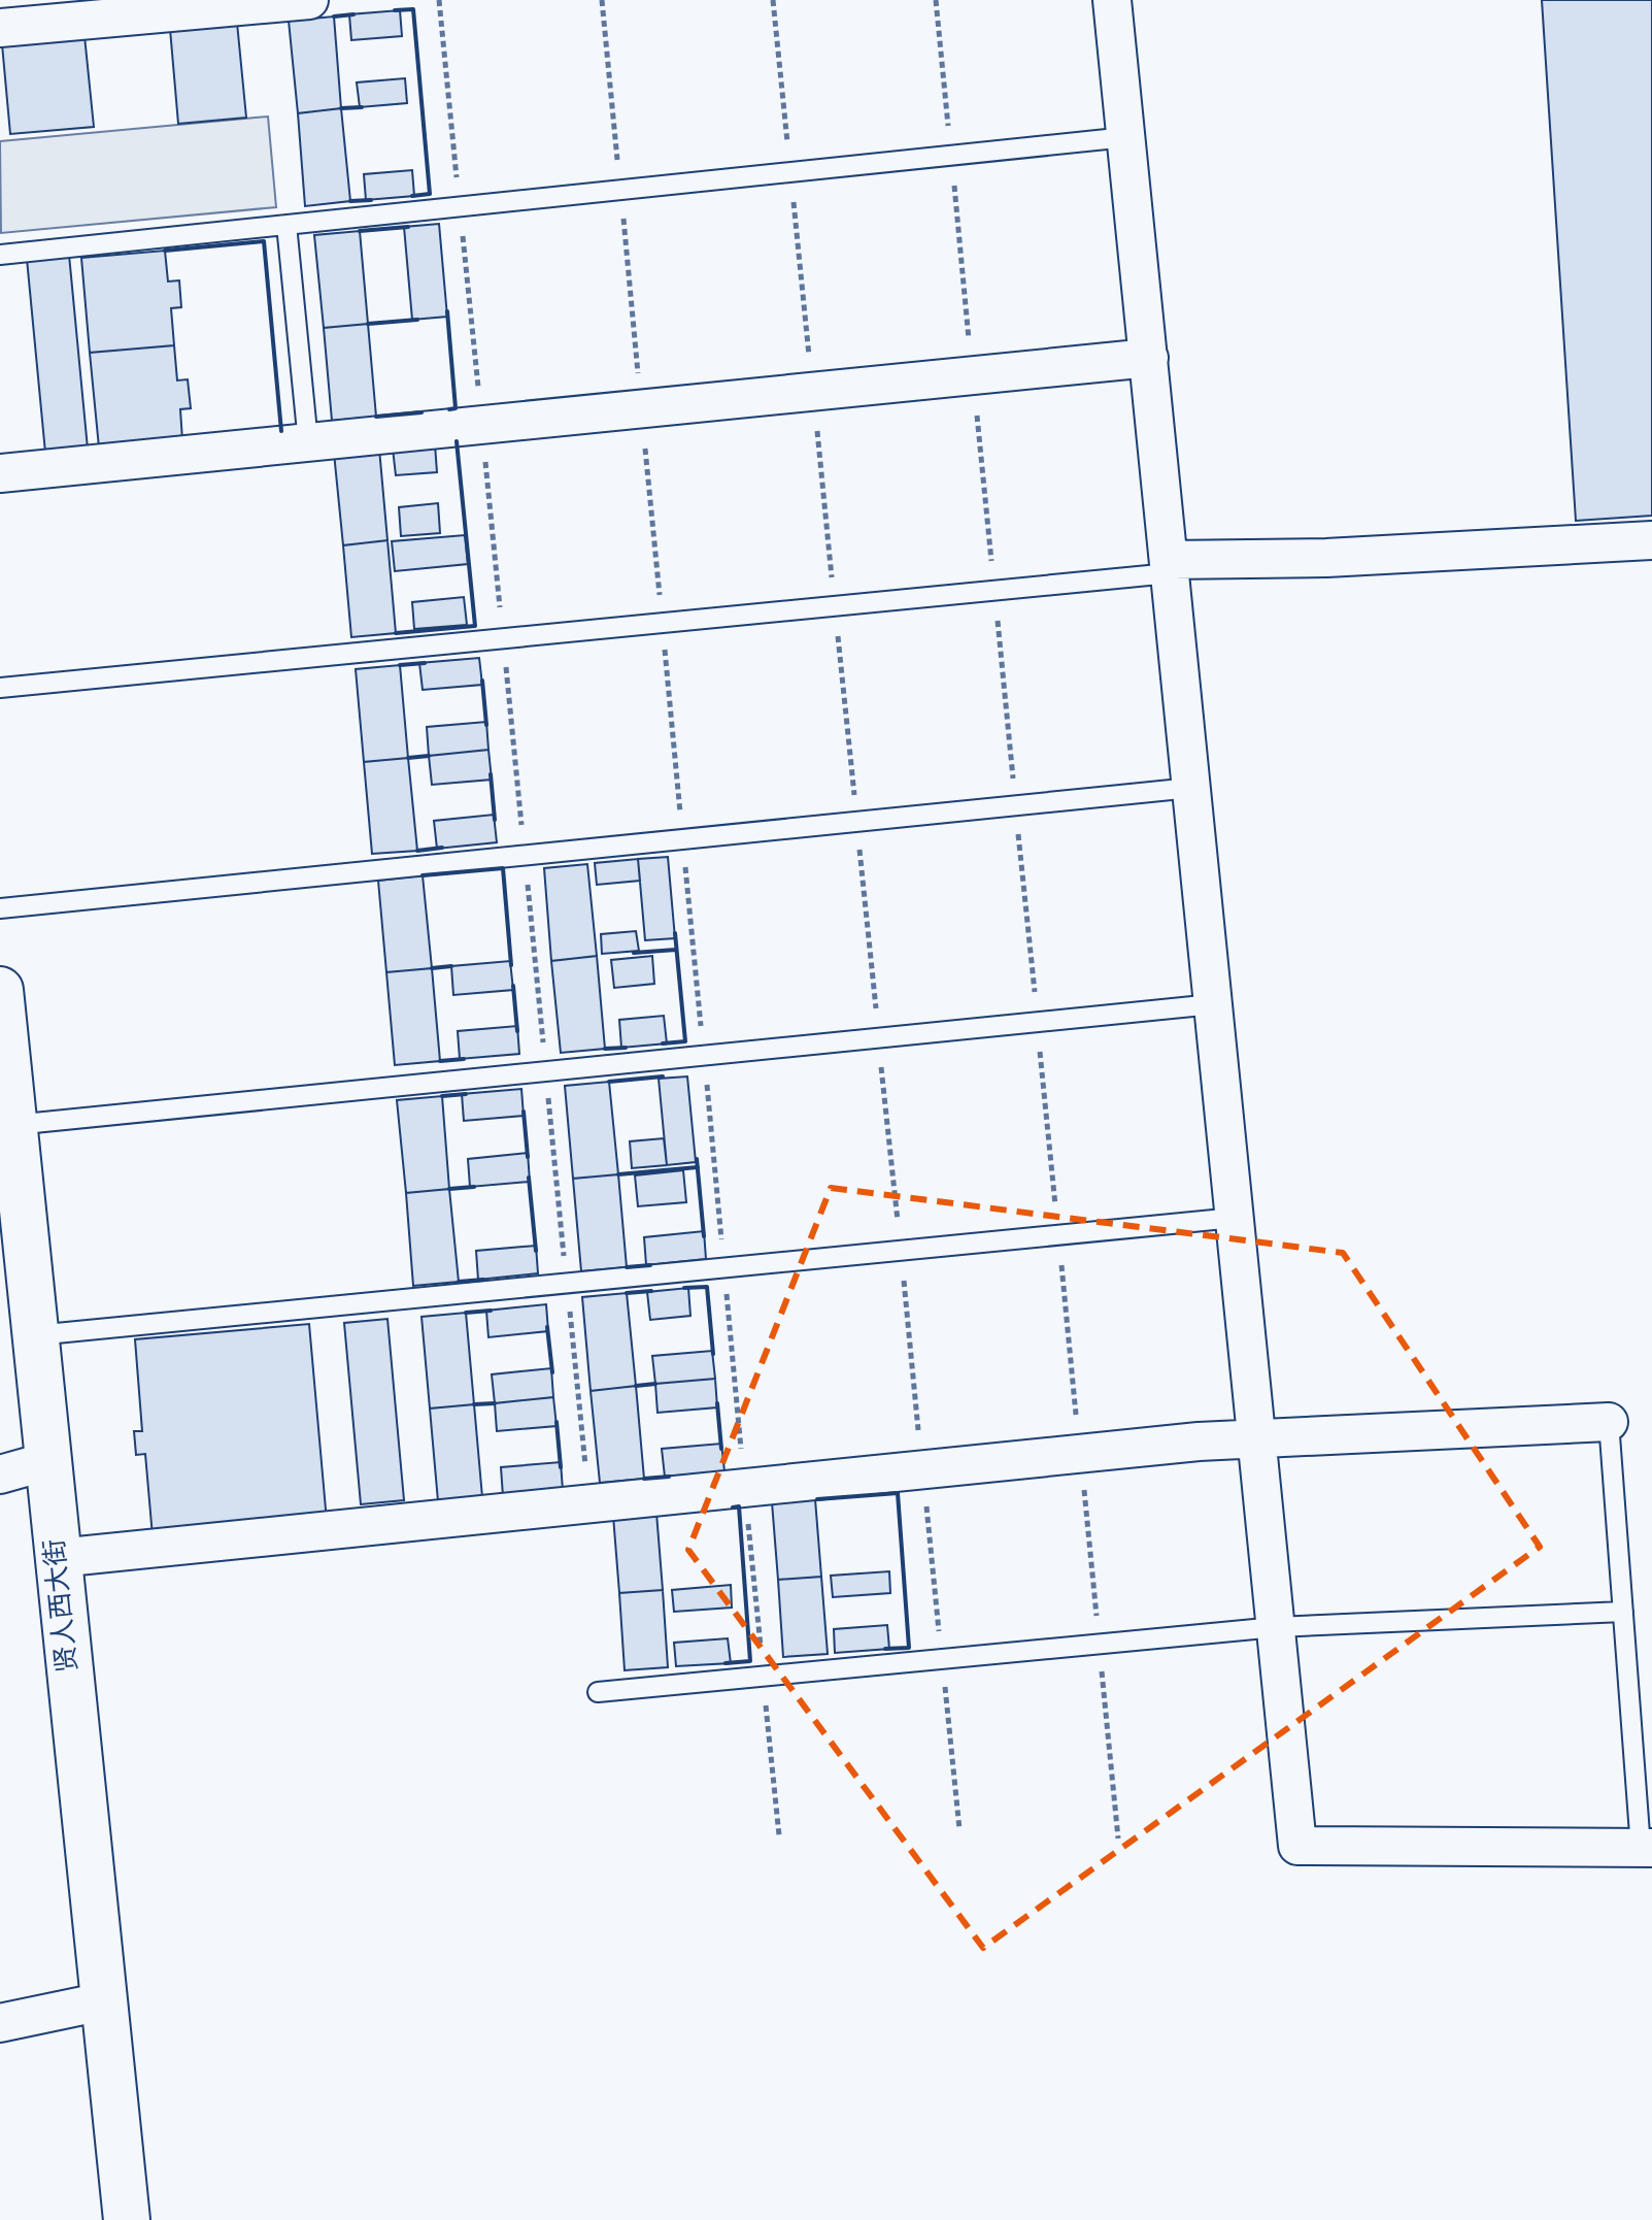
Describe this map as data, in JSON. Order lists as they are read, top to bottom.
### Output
{
  "streets": {
    "street": ["贤人西大街"]
  }
}
